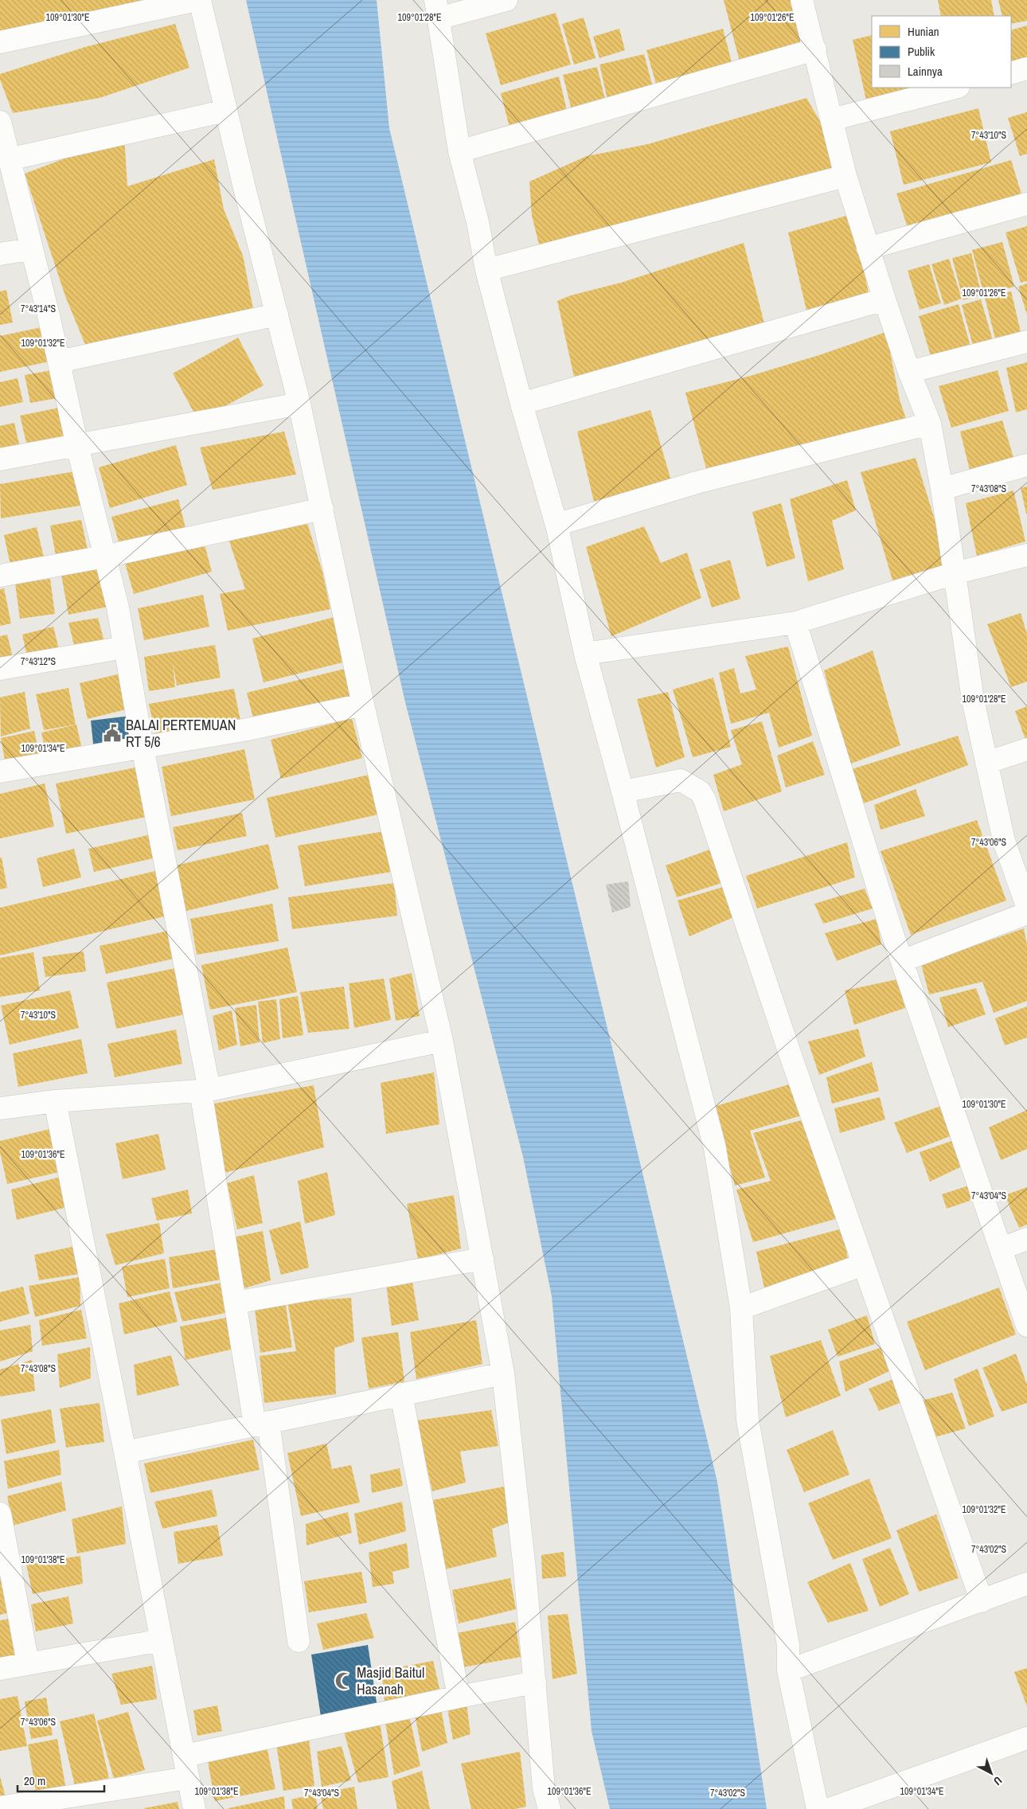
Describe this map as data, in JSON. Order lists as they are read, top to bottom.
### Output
{
  "places": {
    "public building": ["BALAI PERTEMUAN RT 5/6"],
    "mosque": ["Masjid Baitul Hasanah"]
  },
  "legend": ["Hunian", "Publik", "Lainnya"],
  "scale_bar": "20 m",
  "north": "bottom right",
  "coordinates": [
    "109°01'30\"E",
    "109°01'28\"E",
    "109°01'26\"E",
    "7°43'10\"S",
    "7°43'14\"S",
    "109°01'32\"E",
    "7°43'08\"S",
    "7°43'12\"S",
    "109°01'34\"E",
    "7°43'06\"S",
    "109°01'36\"E",
    "7°43'04\"S",
    "7°43'02\"S",
    "109°01'38\"E"
  ]
}
